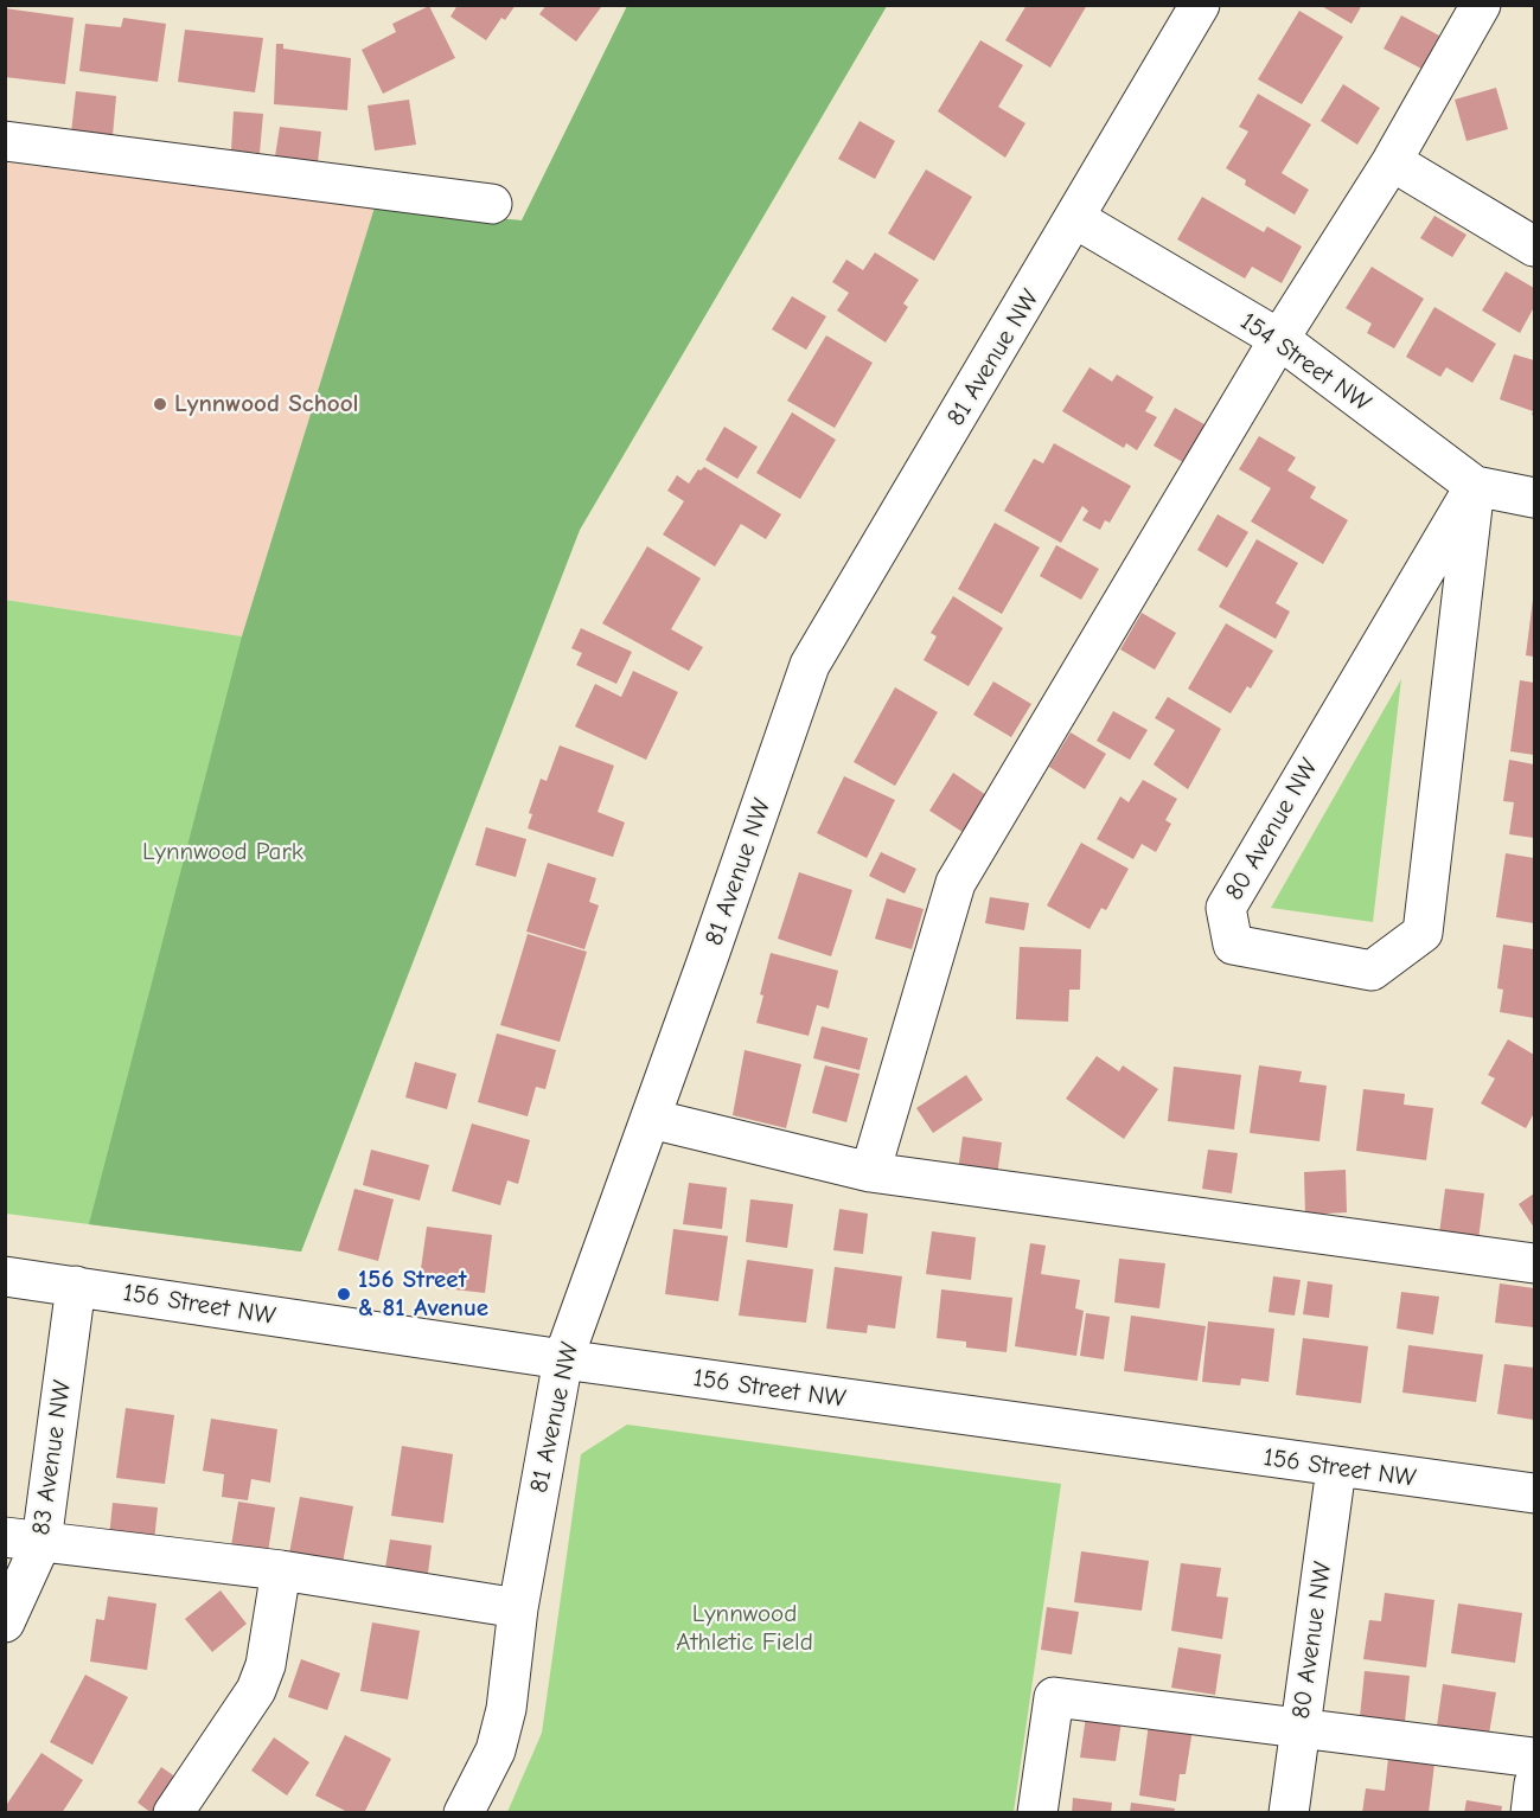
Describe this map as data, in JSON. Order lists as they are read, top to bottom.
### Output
{
  "streets": {
    "street": [
      "81 Avenue NW",
      "154 Street NW",
      "80 Avenue NW",
      "156 Street NW",
      "83 Avenue NW"
    ]
  },
  "crossings": [
    ["81 Avenue NW", "154 Street NW"],
    ["81 Avenue NW", "156 Street NW"],
    ["154 Street NW", "80 Avenue NW"],
    ["80 Avenue NW", "156 Street NW"],
    ["156 Street NW", "83 Avenue NW"]
  ],
  "parks": ["Lynnwood Park", "Lynnwood Athletic Field"],
  "places": ["Lynnwood School", "156 Street & 81 Avenue"]
}
